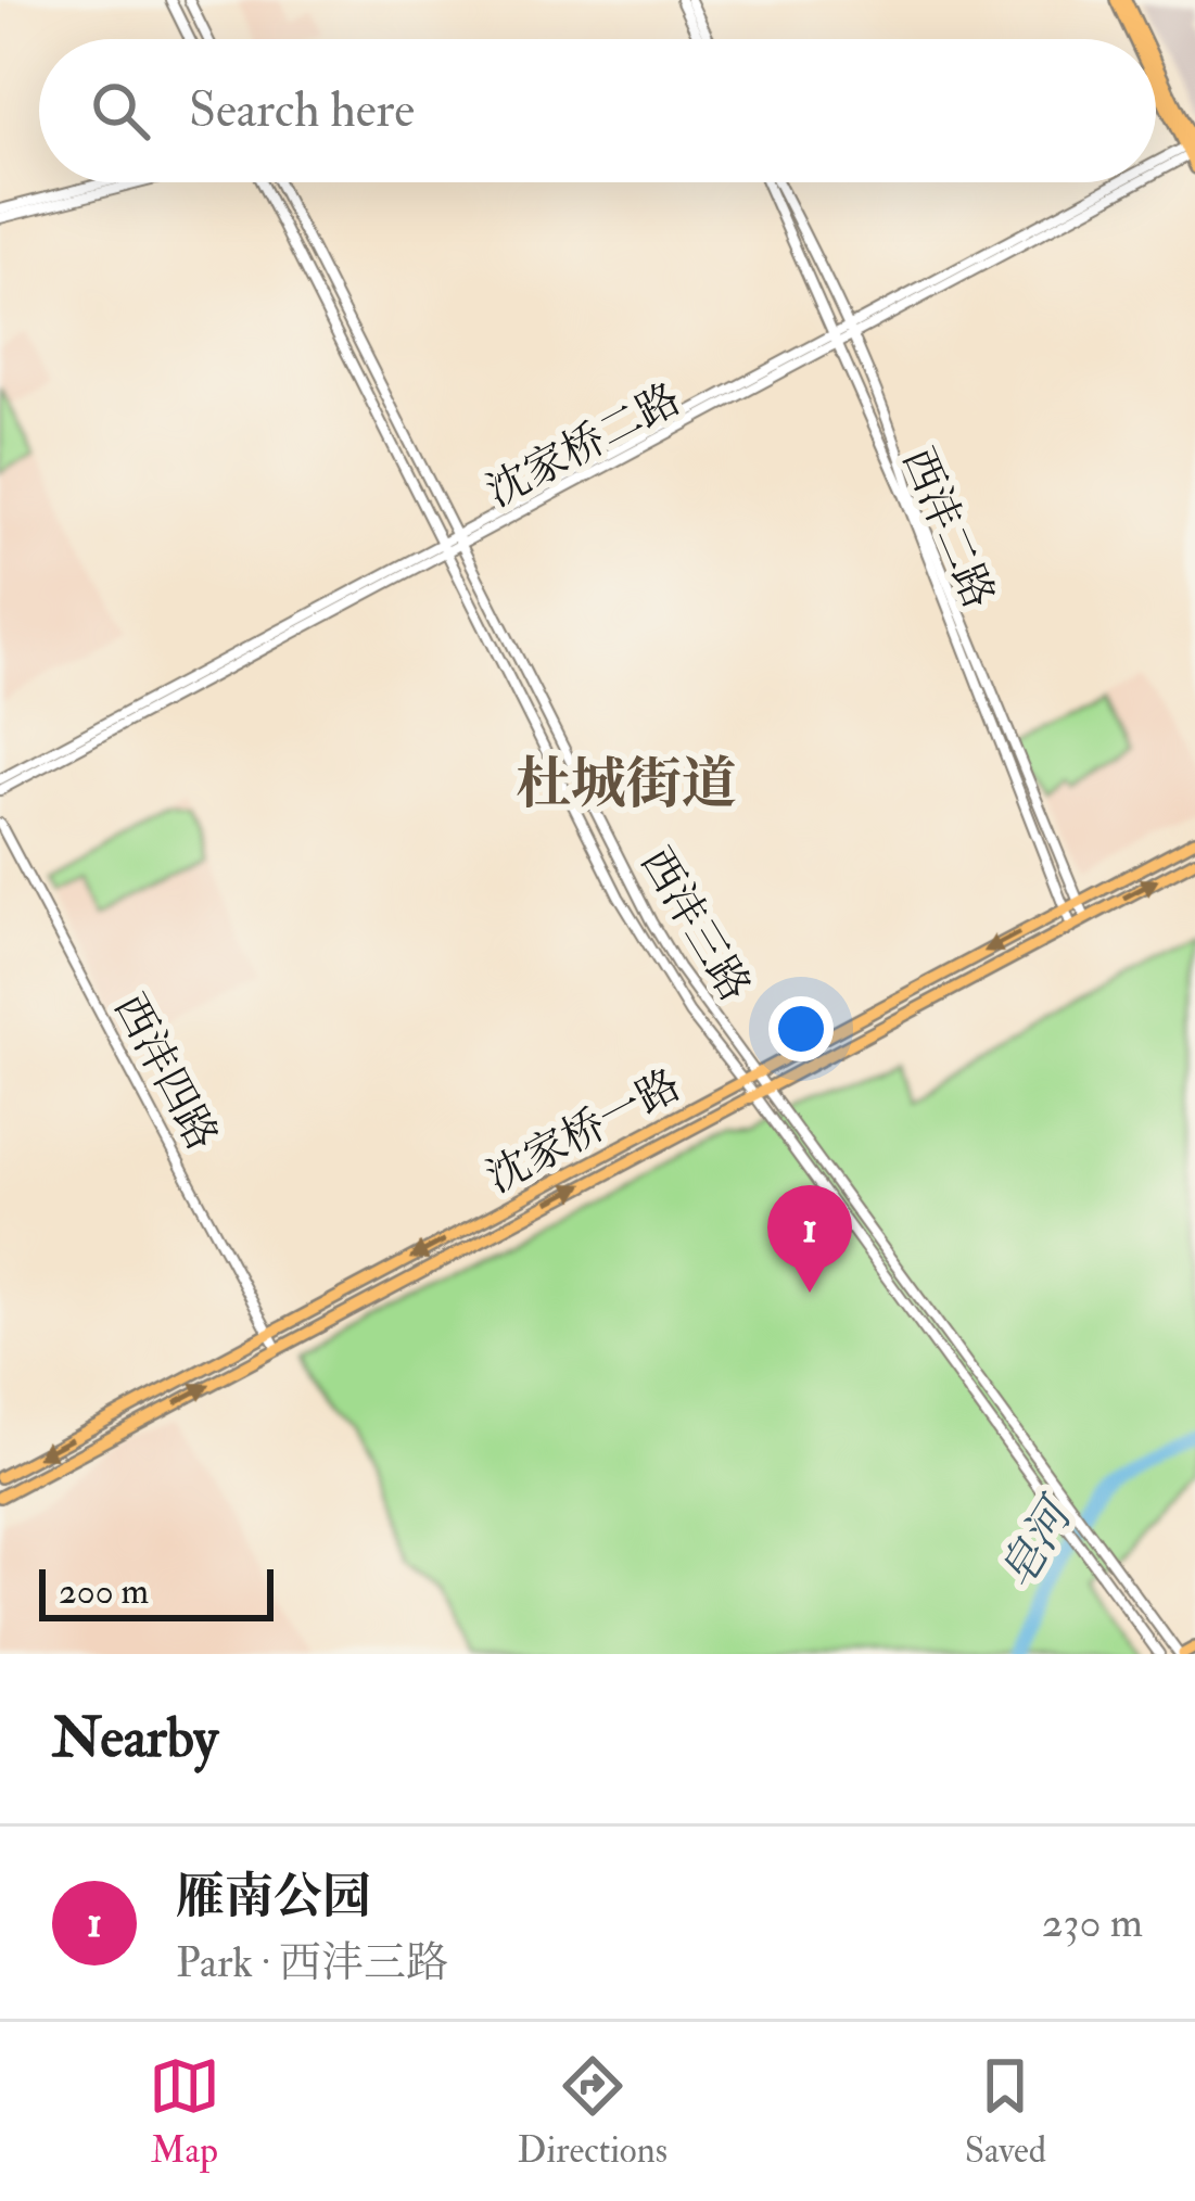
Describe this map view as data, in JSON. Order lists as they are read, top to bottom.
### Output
{
  "streets": {
    "main road": ["沈家桥一路"],
    "street": [
      "沈家桥二路",
      "西沣二路",
      "西沣三路",
      "西沣四路"
    ]
  },
  "crossings": [
    ["沈家桥二路", "西沣二路"],
    ["沈家桥二路", "西沣三路"],
    ["西沣二路", "沈家桥一路"],
    ["西沣三路", "沈家桥一路"],
    ["西沣四路", "沈家桥一路"]
  ],
  "districts": ["杜城街道"],
  "water": ["皂河"],
  "scale_bar": "200 m",
  "page": {
    "search": "Search here",
    "pins": "1",
    "scale": "200 m",
    "heading": "Nearby",
    "list": [
      {
        "mark": "1",
        "name": "雁南公园",
        "note": "Park · 西沣三路",
        "value": "230 m"
      }
    ],
    "nav": ["Map", "Directions", "Saved"]
  }
}
